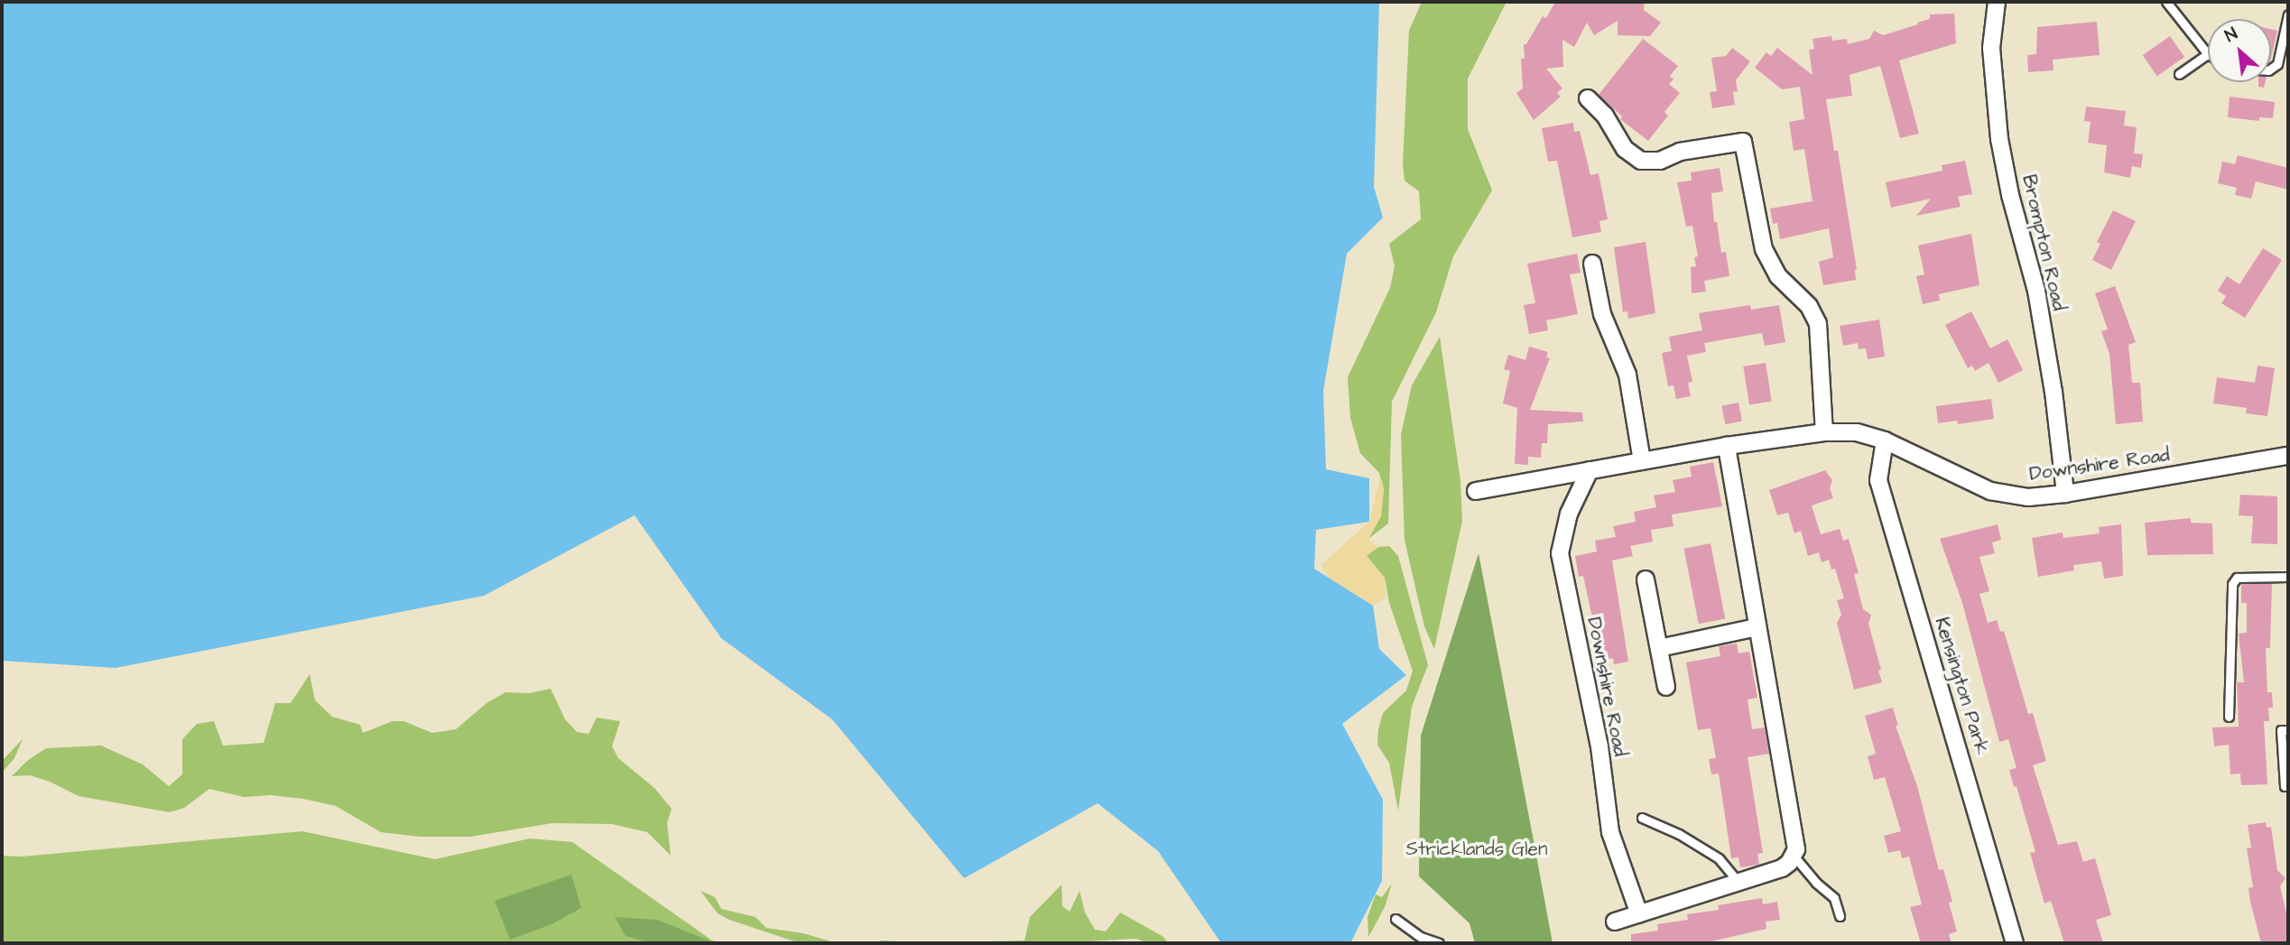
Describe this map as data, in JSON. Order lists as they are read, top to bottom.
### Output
{
  "streets": {
    "street": ["Brompton Road", "Downshire Road", "Kensington Park"]
  },
  "crossings": [
    ["Brompton Road", "Downshire Road"],
    ["Downshire Road", "Kensington Park"]
  ],
  "parks": ["Stricklands Glen"],
  "north": "top left"
}
